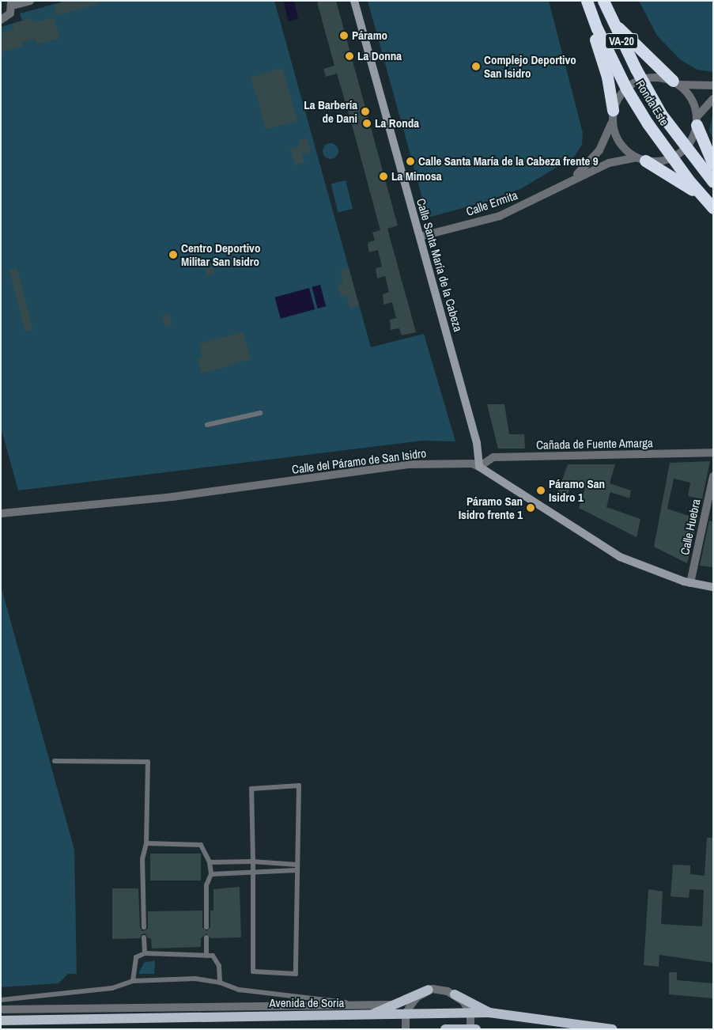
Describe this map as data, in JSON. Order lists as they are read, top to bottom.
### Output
{
  "streets": {
    "highway": ["VA-20", "Ronda Este"],
    "main road": ["Avenida de Soria"],
    "street": [
      "Calle Ermita",
      "Calle Santa María de la Cabeza",
      "Cañada de Fuente Amarga",
      "Calle del Páramo de San Isidro",
      "Calle Huebra"
    ]
  },
  "crossings": [
    ["Ronda Este", "Calle Ermita"],
    ["Calle Ermita", "Calle Santa María de la Cabeza"],
    ["Calle Santa María de la Cabeza", "Cañada de Fuente Amarga"],
    ["Calle Santa María de la Cabeza", "Calle del Páramo de San Isidro"],
    ["Cañada de Fuente Amarga", "Calle del Páramo de San Isidro"],
    ["Calle del Páramo de San Isidro", "Calle Huebra"]
  ],
  "places": [
    "Páramo",
    "La Donna",
    "Complejo Deportivo San Isidro",
    "La Barbería de Dani",
    "La Ronda",
    "Calle Santa María de la Cabeza frente 9",
    "La Mimosa",
    "Centro Deportivo Militar San Isidro",
    "Páramo San Isidro 1",
    "Páramo San Isidro frente 1"
  ]
}
